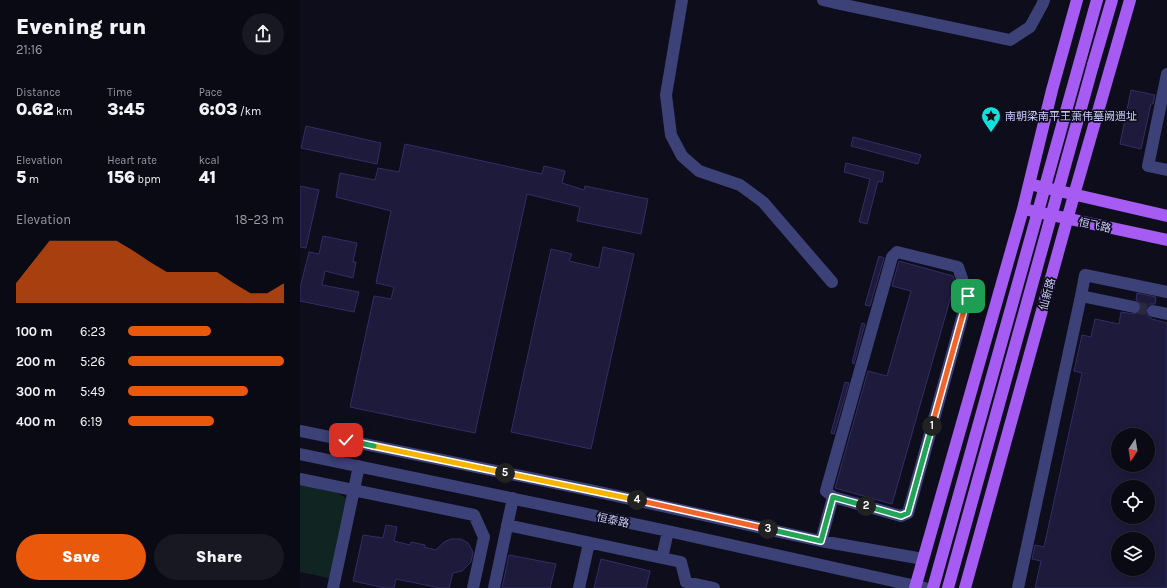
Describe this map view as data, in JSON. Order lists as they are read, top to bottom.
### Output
{
  "streets": {
    "main road": ["恒飞路", "仙新路"],
    "street": ["恒泰路"]
  },
  "crossings": [
    ["恒飞路", "仙新路"]
  ],
  "places": {
    "place": ["南朝梁南平王萧伟墓阙遗址"]
  },
  "north": "bottom",
  "page": {
    "heading": ["Evening run", "21:16"],
    "stats": [
      ["Distance", "0.62 km"],
      ["Time", "3:45"],
      ["Pace", "6:03 /km"],
      ["Elevation", "5 m"],
      ["Heart rate", "156 bpm"],
      ["kcal", "41"]
    ],
    "chart": ["Elevation", "18–23 m"],
    "list": [
      {
        "name": "100 m",
        "note": "6:23"
      },
      {
        "name": "200 m",
        "note": "5:26"
      },
      {
        "name": "300 m",
        "note": "5:49"
      },
      {
        "name": "400 m",
        "note": "6:19"
      }
    ],
    "pins": [
      "1",
      "5",
      "4",
      "2",
      "3"
    ],
    "buttons": ["Save", "Share"]
  }
}
